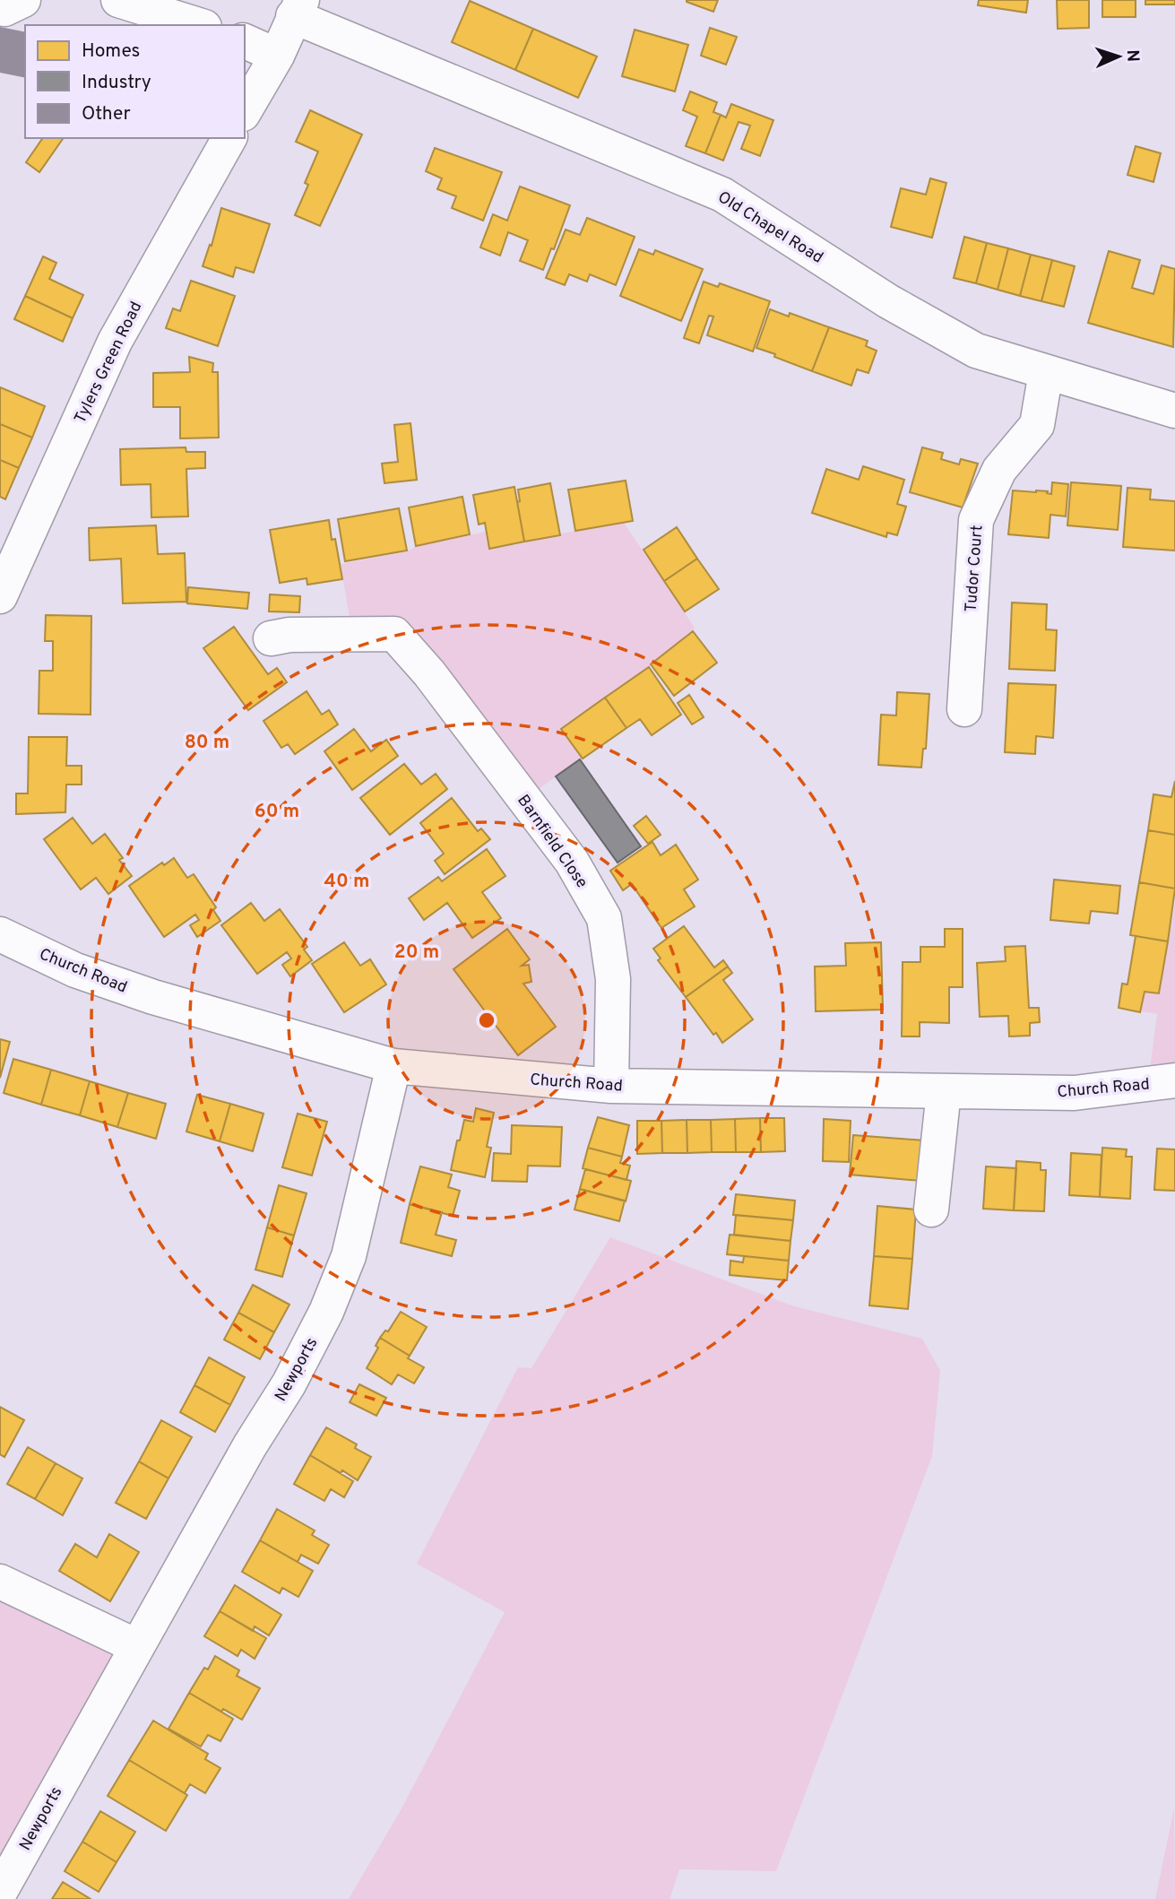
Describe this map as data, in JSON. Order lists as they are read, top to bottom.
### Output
{
  "streets": {
    "street": [
      "Old Chapel Road",
      "Tylers Green Road",
      "Tudor Court",
      "Barnfield Close",
      "Church Road",
      "Newports"
    ]
  },
  "crossings": [
    ["Old Chapel Road", "Tudor Court"],
    ["Barnfield Close", "Church Road"],
    ["Church Road", "Newports"]
  ],
  "legend": ["Homes", "Industry", "Other"],
  "north": "right",
  "rings": [
    "80 m",
    "60 m",
    "40 m",
    "20 m"
  ]
}
